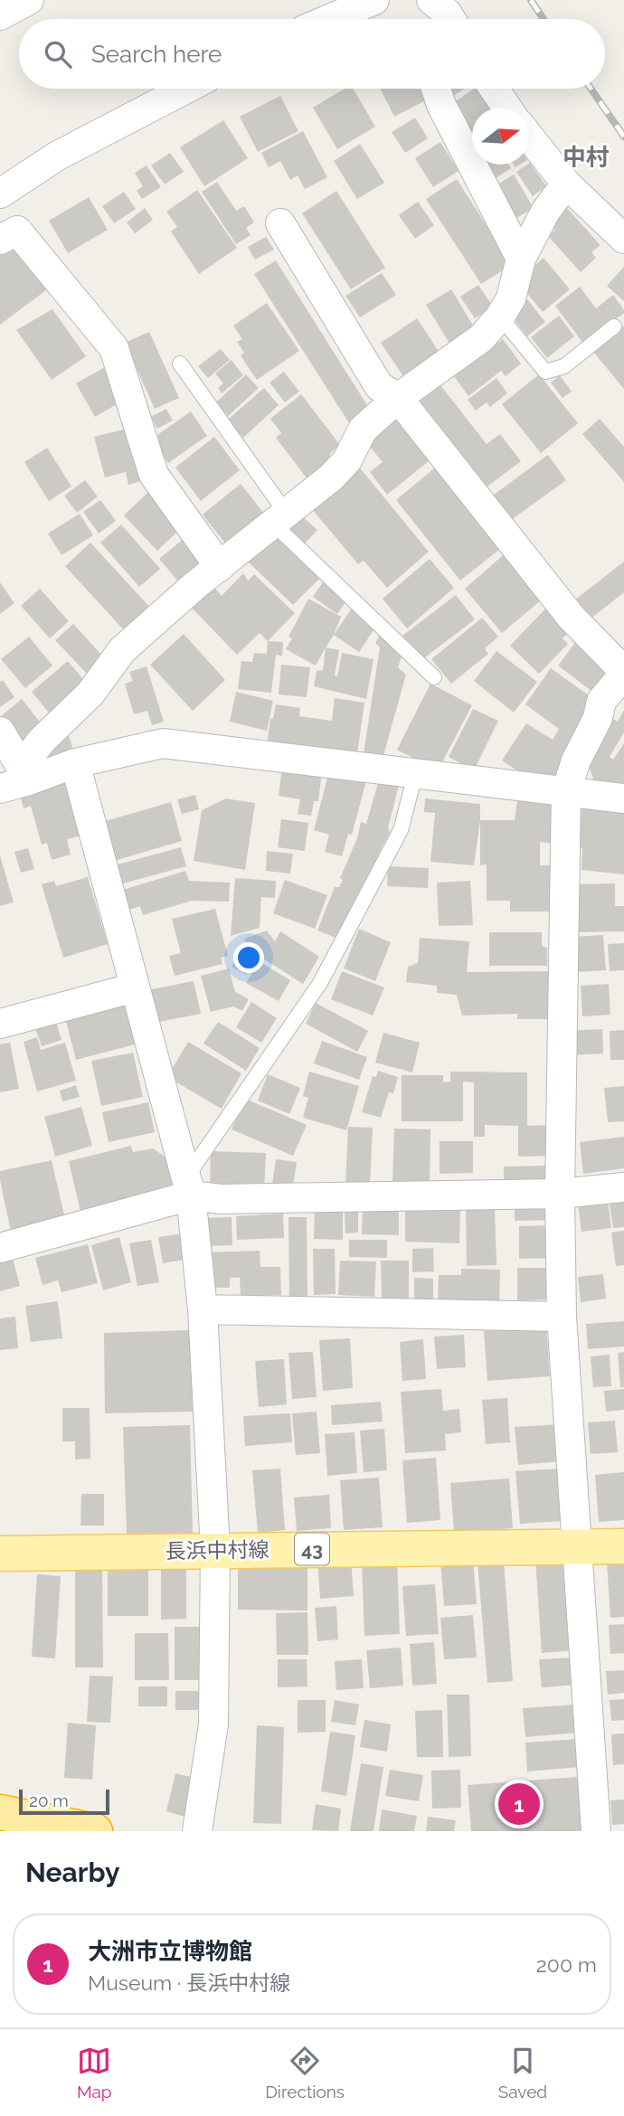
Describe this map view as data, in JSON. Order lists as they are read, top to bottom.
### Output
{
  "streets": {
    "main road": ["43", "長浜中村線"]
  },
  "districts": ["中村"],
  "scale_bar": "20 m",
  "north": "right",
  "page": {
    "search": "Search here",
    "pins": "1",
    "scale": "20 m",
    "heading": "Nearby",
    "list": [
      {
        "mark": "1",
        "name": "大洲市立博物館",
        "note": "Museum · 長浜中村線",
        "value": "200 m"
      }
    ],
    "nav": ["Map", "Directions", "Saved"]
  }
}
